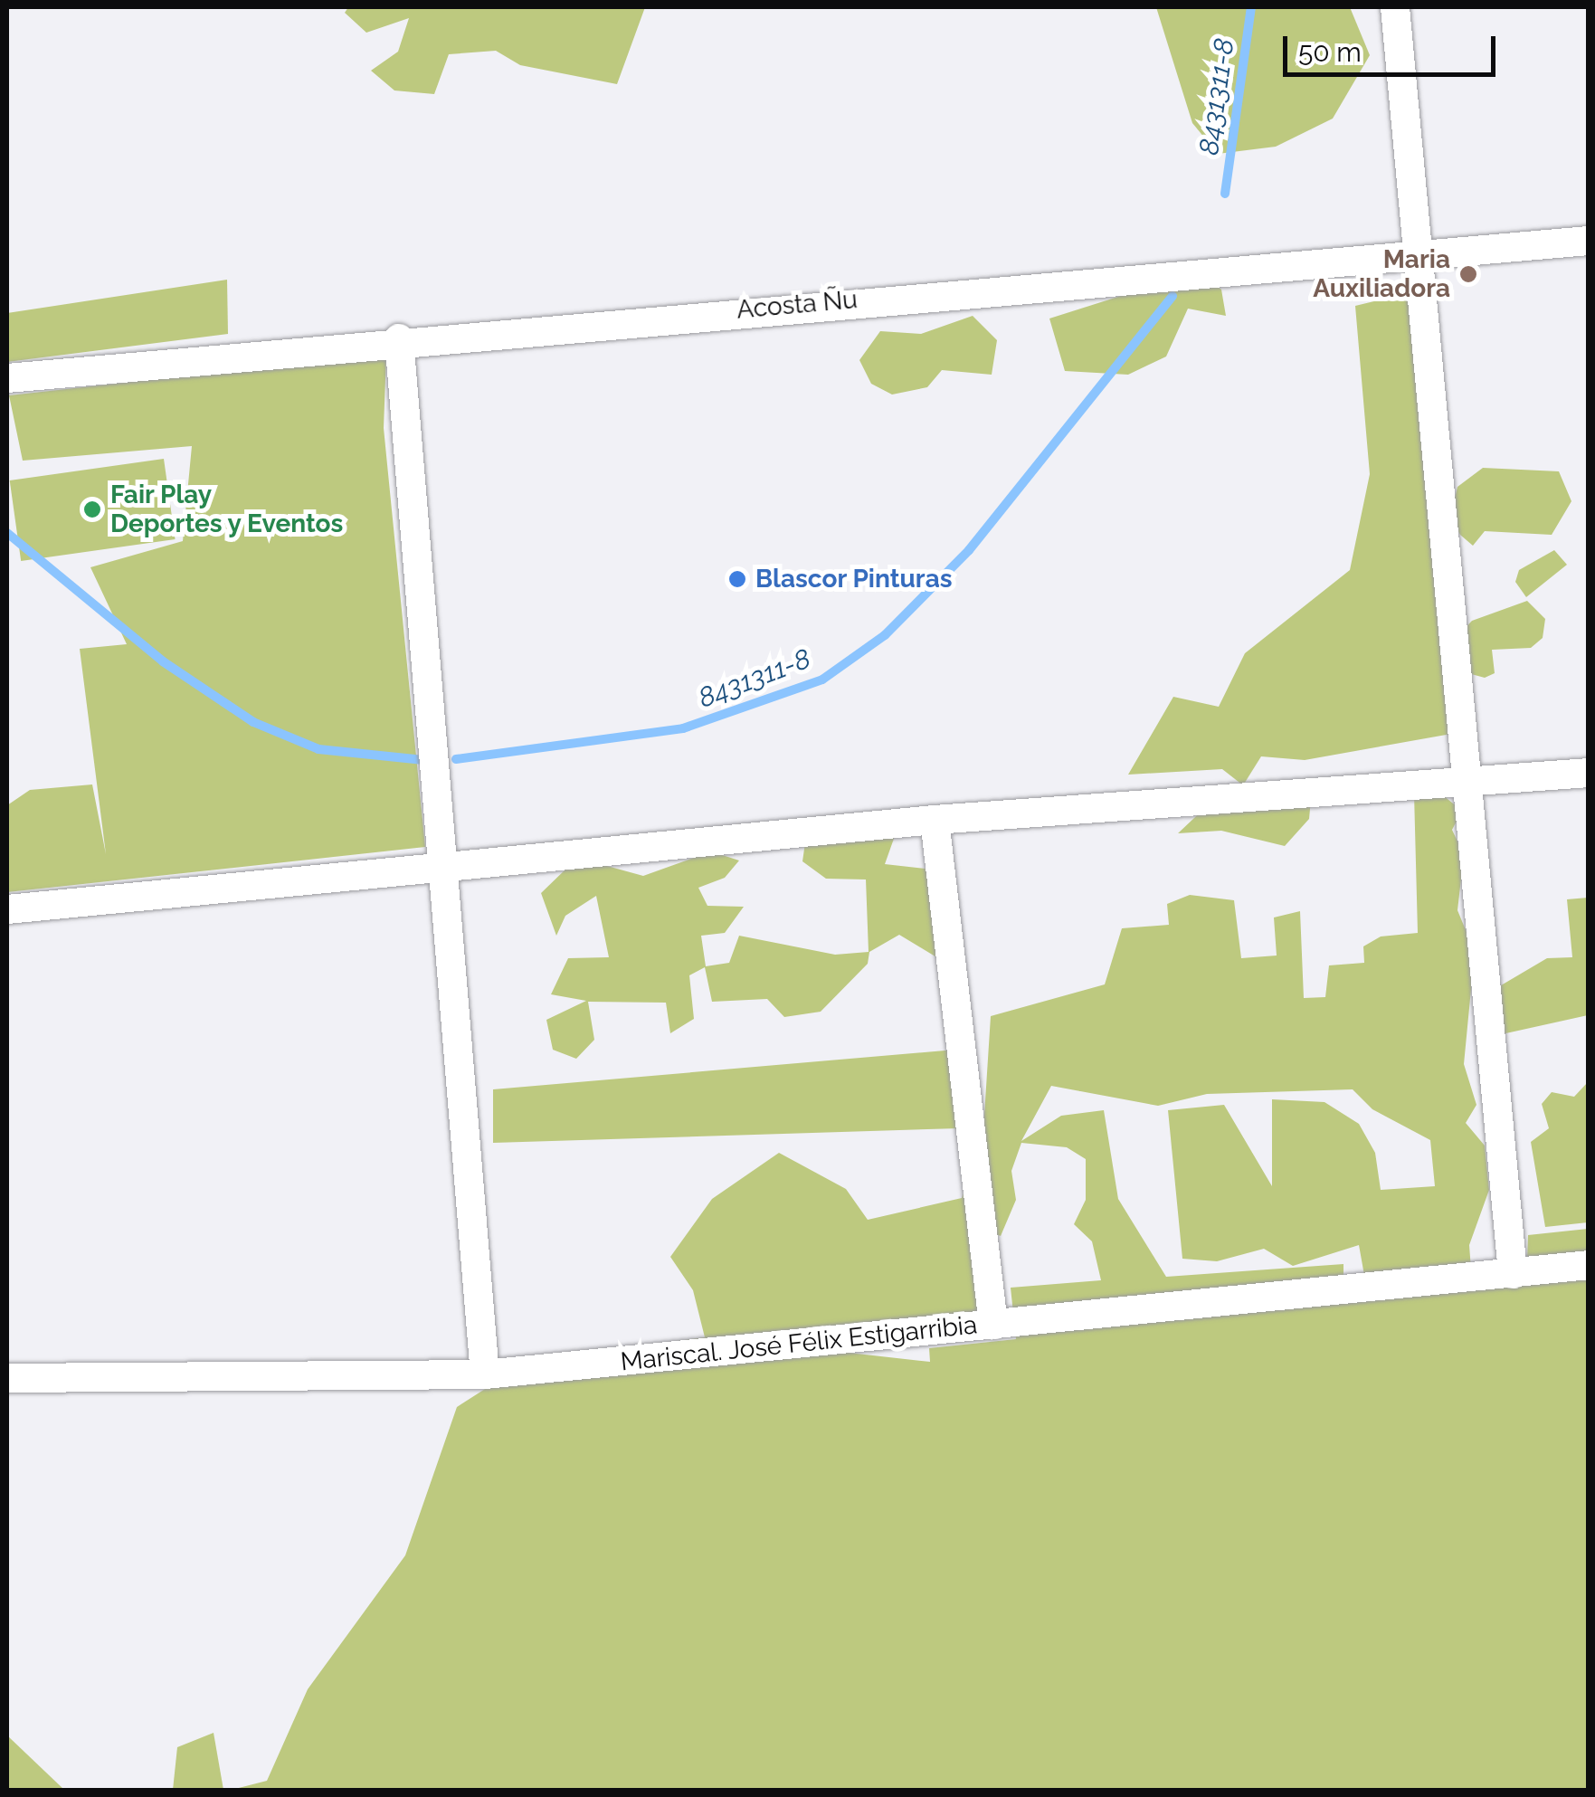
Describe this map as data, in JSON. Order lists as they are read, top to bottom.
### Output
{
  "streets": {
    "street": ["Acosta Ñu", "Mariscal. José Félix Estigarribia"]
  },
  "water": ["8431311-8"],
  "places": ["Maria Auxiliadora", "Fair Play Deportes y Eventos", "Blascor Pinturas"],
  "scale_bar": "50 m"
}
